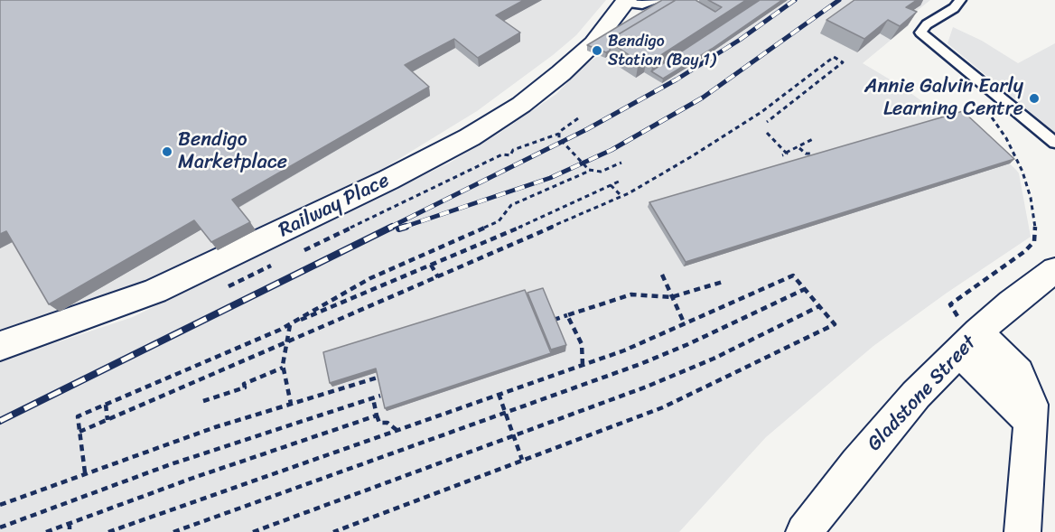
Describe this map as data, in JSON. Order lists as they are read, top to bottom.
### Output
{
  "streets": {
    "street": ["Railway Place", "Gladstone Street"]
  },
  "places": ["Bendigo Station (Bay 1)", "Annie Galvin Early Learning Centre", "Bendigo Marketplace"]
}
